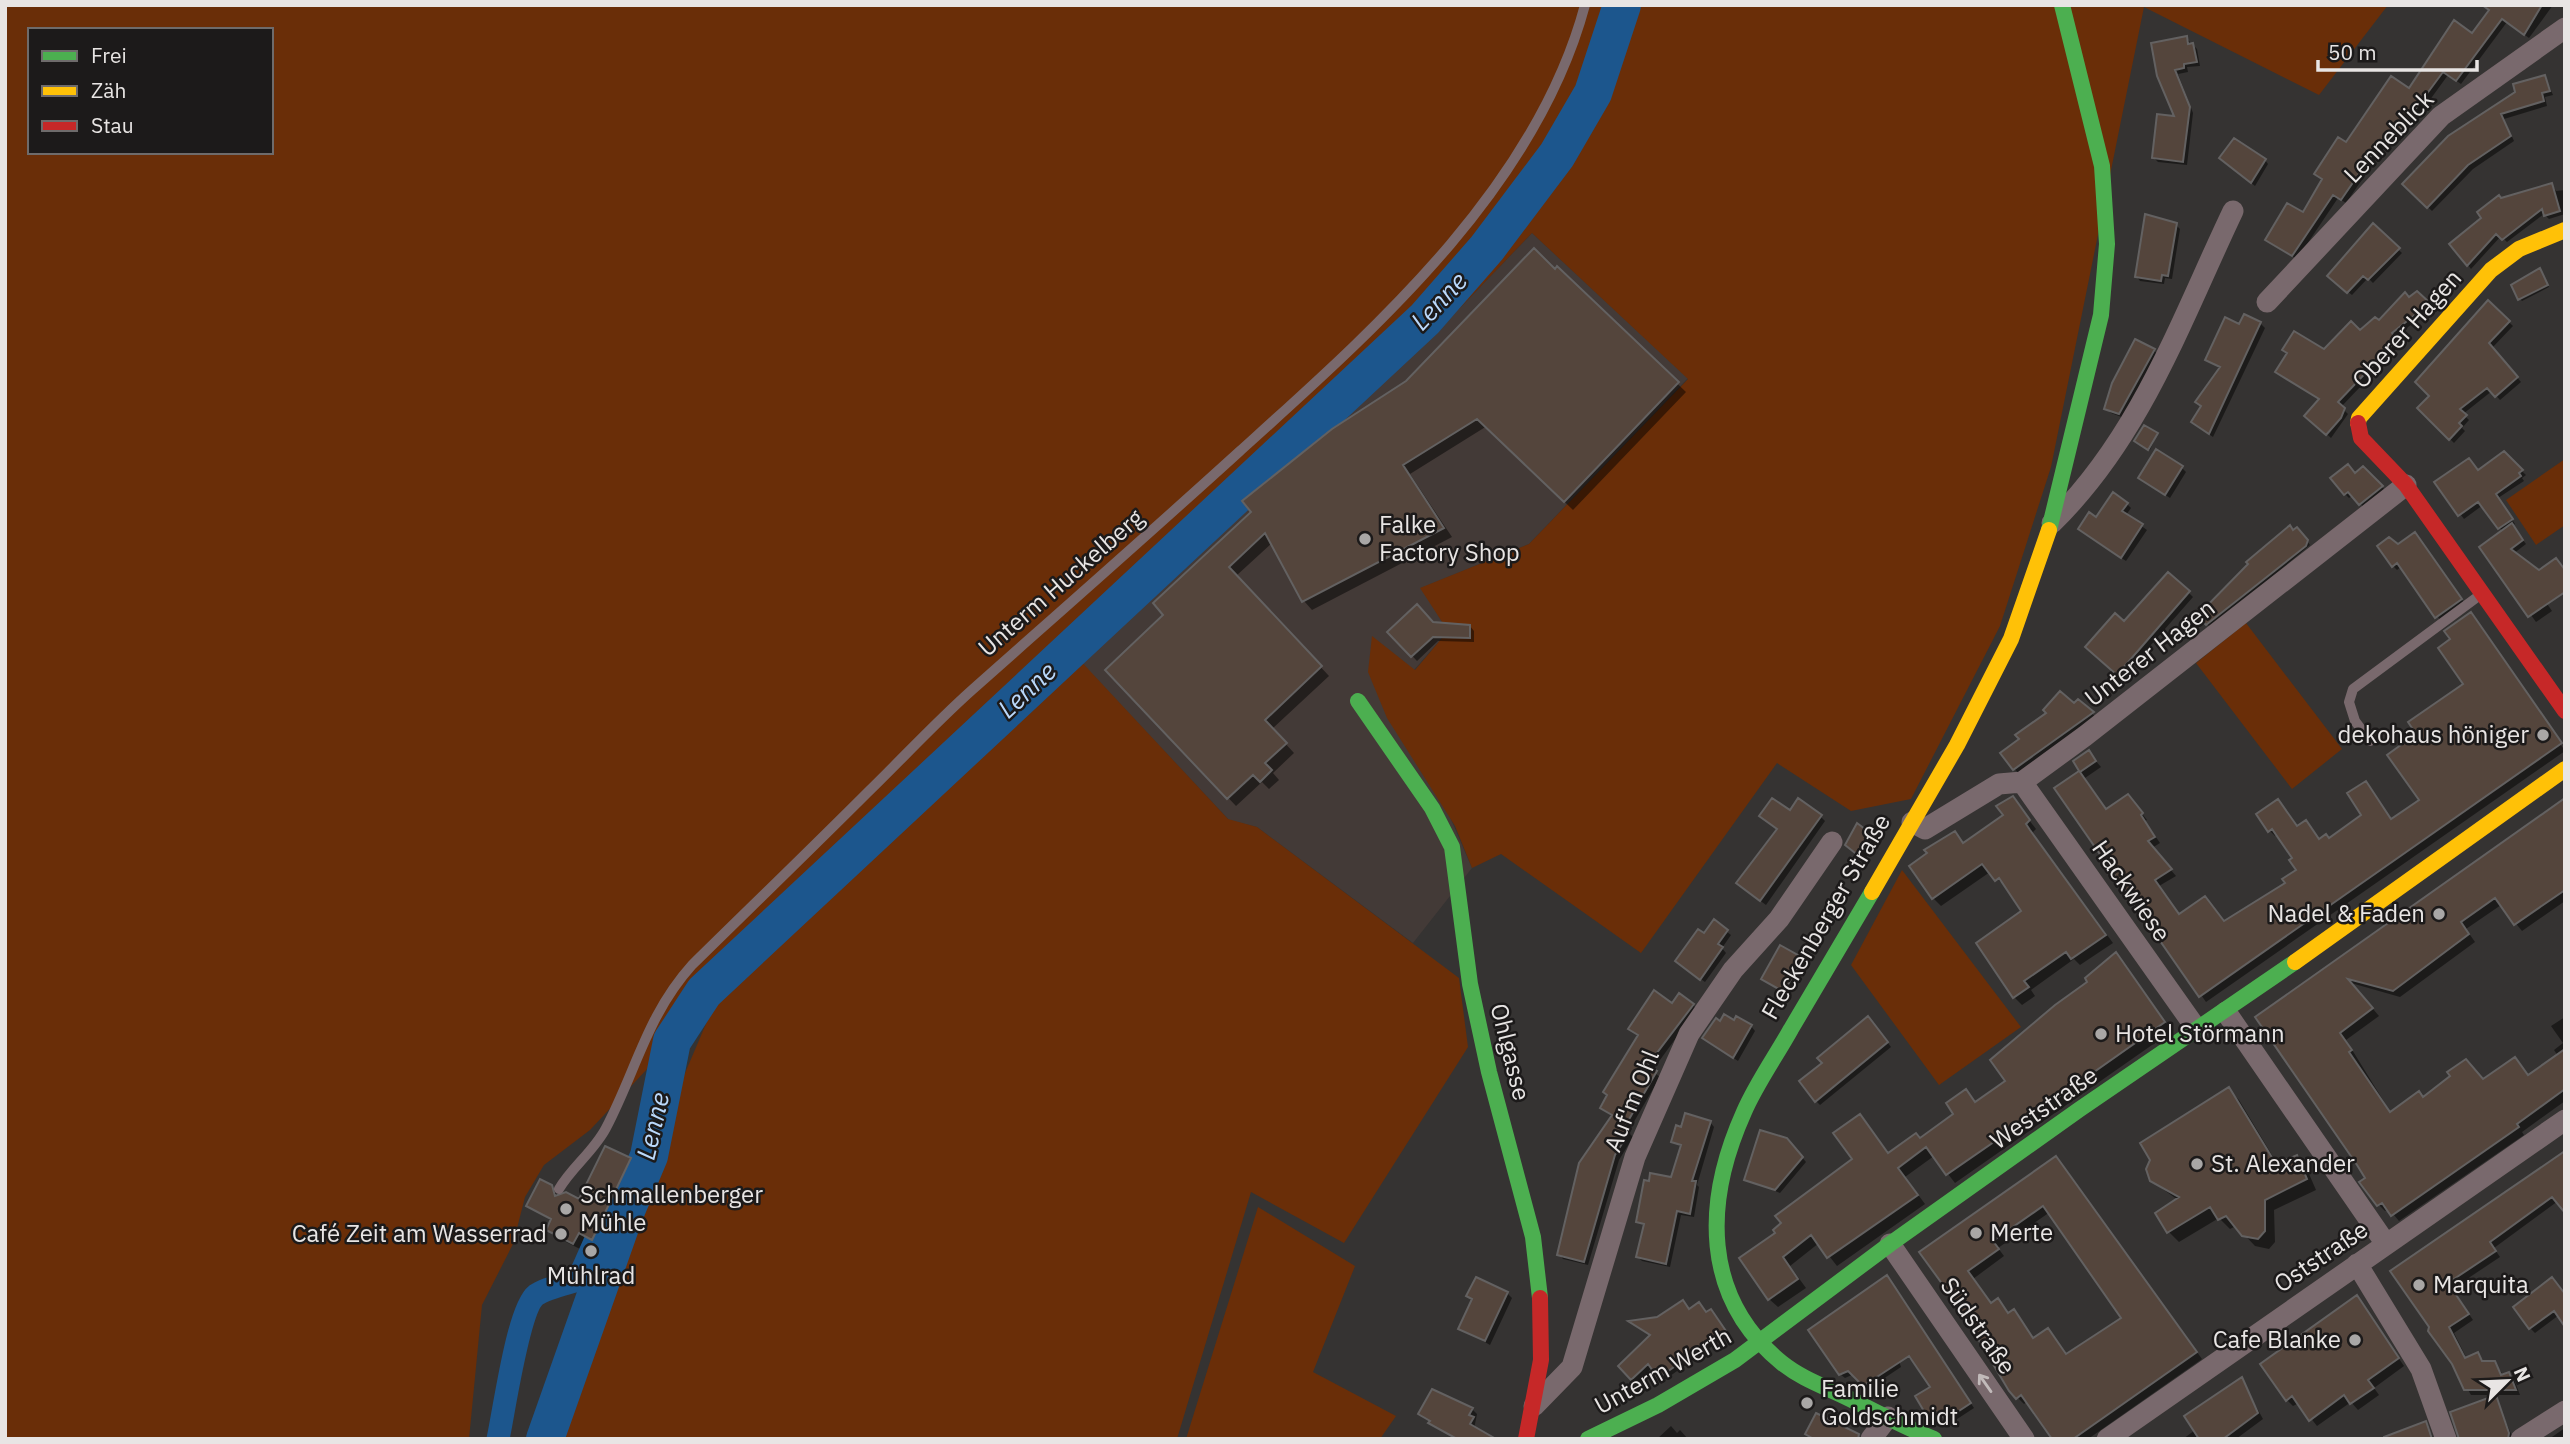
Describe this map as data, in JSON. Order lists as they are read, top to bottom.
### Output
{
  "streets": {
    "street": [
      "Lenneblick",
      "Oberer Hagen",
      "Unterer Hagen",
      "Hackwiese",
      "Fleckenberger Straße",
      "Ohlgasse",
      "Auf'm Ohl",
      "Weststraße",
      "Oststraße",
      "Südstraße",
      "Unterm Werth"
    ],
    "lane": ["Unterm Huckelberg"]
  },
  "crossings": [
    ["Oberer Hagen", "Unterer Hagen"],
    ["Unterer Hagen", "Hackwiese"],
    ["Unterer Hagen", "Fleckenberger Straße"],
    ["Hackwiese", "Weststraße"],
    ["Fleckenberger Straße", "Weststraße"],
    ["Fleckenberger Straße", "Unterm Werth"],
    ["Ohlgasse", "Auf'm Ohl"],
    ["Weststraße", "Südstraße"],
    ["Weststraße", "Unterm Werth"]
  ],
  "one_way": ["Südstraße"],
  "water": ["Lenne"],
  "places": [
    "Falke Factory Shop",
    "dekohaus höniger",
    "Nadel & Faden",
    "Hotel Störmann",
    "St. Alexander",
    "Schmallenberger Mühle",
    "Merte",
    "Café Zeit am Wasserrad",
    "Mühlrad",
    "Marquita",
    "Cafe Blanke",
    "Familie Goldschmidt"
  ],
  "legend": ["Frei", "Zäh", "Stau"],
  "scale_bar": "50 m",
  "north": "top right"
}
